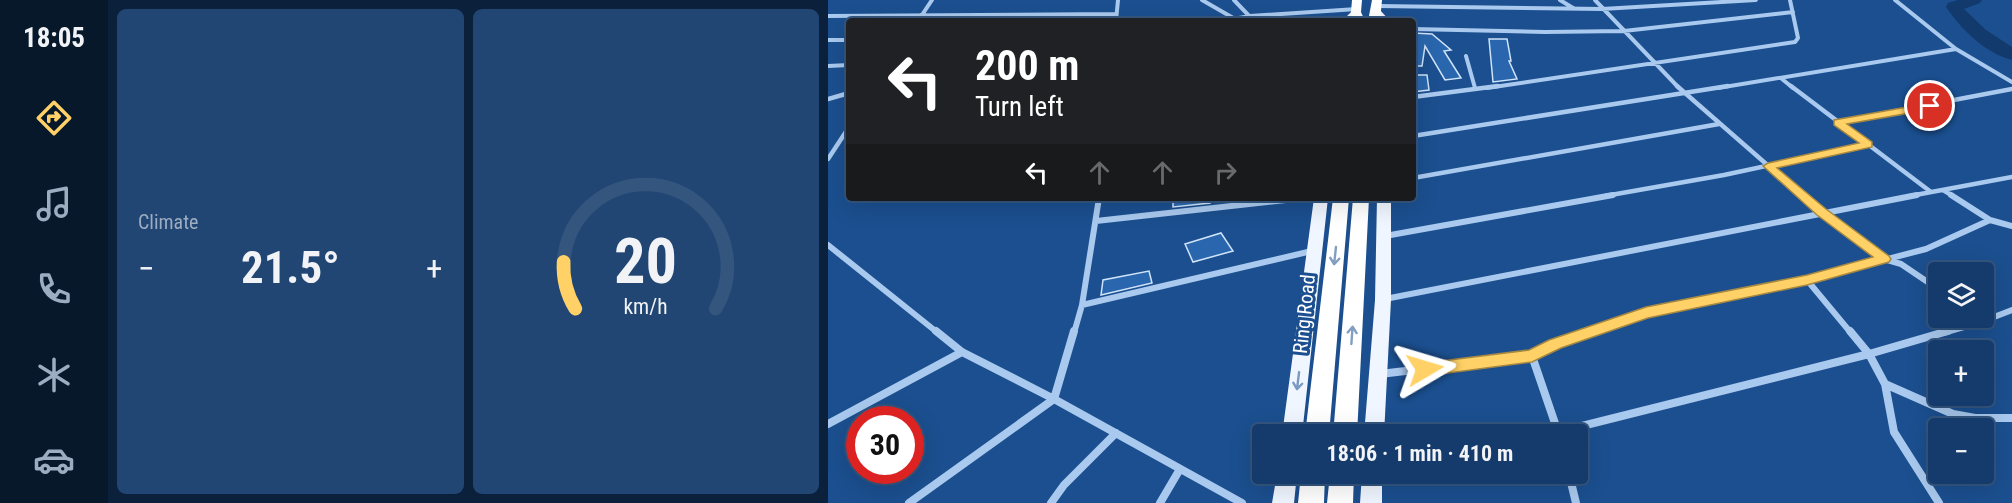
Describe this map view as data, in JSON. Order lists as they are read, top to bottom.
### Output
{
  "streets": {
    "highway": ["Ring Road"]
  },
  "page": {
    "tabs": "18:05",
    "tile": "Climate",
    "turn": ["200 m", "Turn left"],
    "heat": ["−", "21.5°", "+"],
    "map_buttons": ["+", "−"],
    "limit": "30",
    "trip": "18:06 · 1 min · 410 m",
    "gauge": ["20", "km/h"]
  }
}
